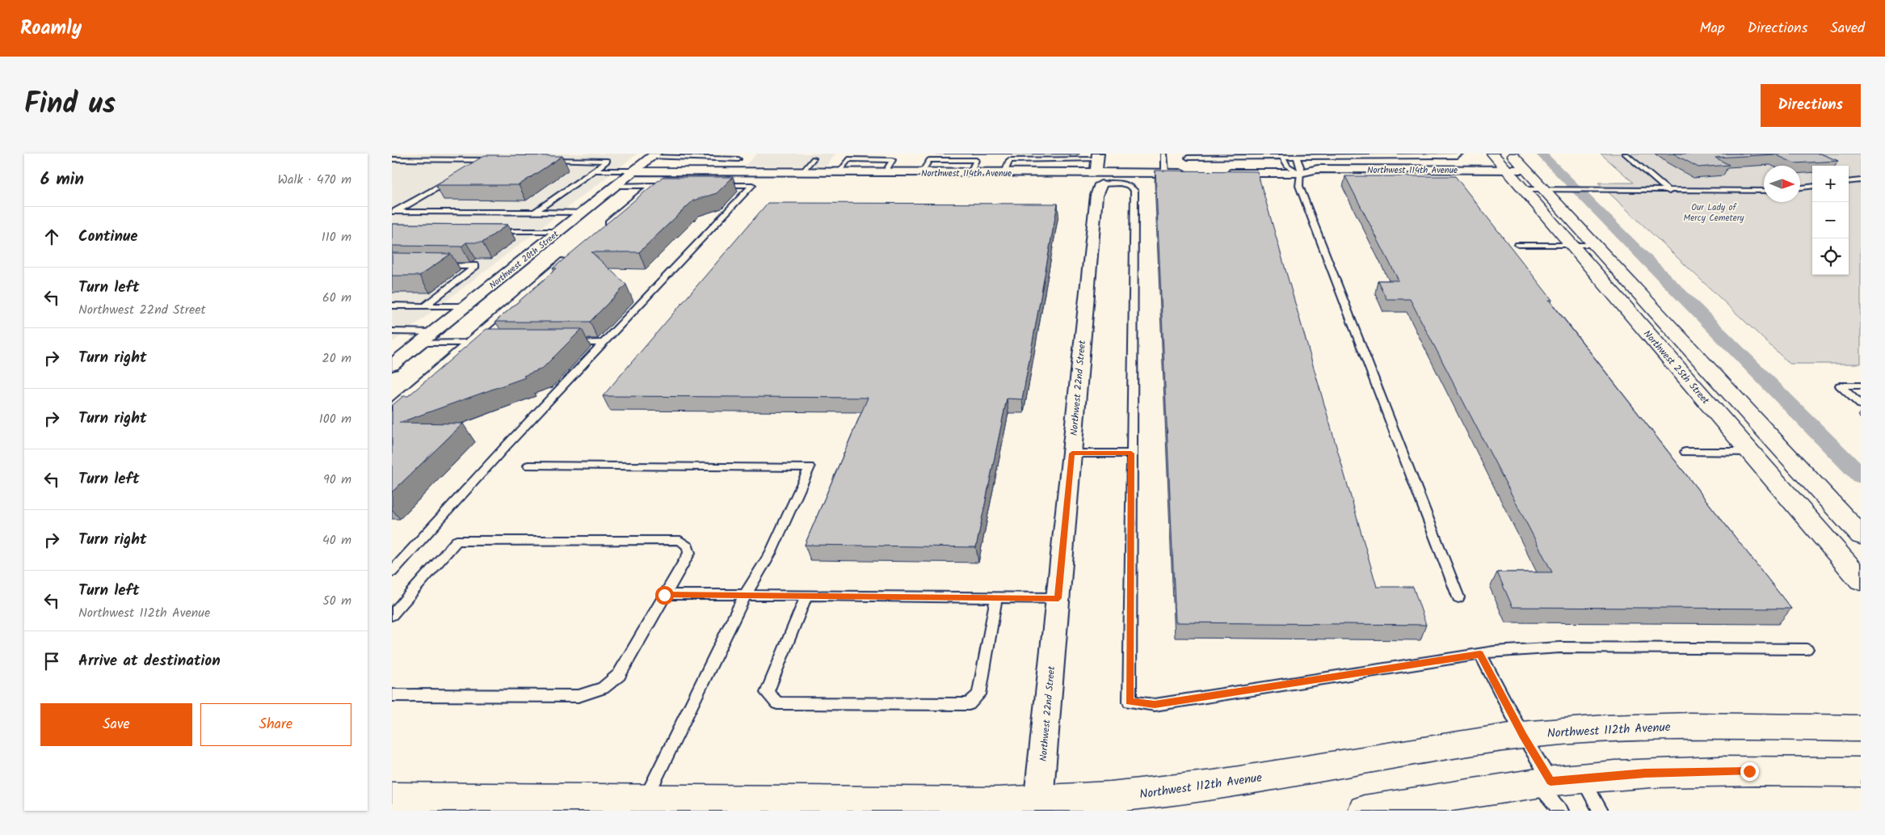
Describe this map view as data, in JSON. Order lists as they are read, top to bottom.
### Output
{
  "streets": {
    "main road": ["Northwest 25th Street", "Northwest 112th Avenue"],
    "street": ["Northwest 114th Avenue", "Northwest 20th Street", "Northwest 22nd Street"]
  },
  "crossings": [
    ["Northwest 114th Avenue", "Northwest 20th Street"],
    ["Northwest 114th Avenue", "Northwest 25th Street"],
    ["Northwest 114th Avenue", "Northwest 22nd Street"],
    ["Northwest 22nd Street", "Northwest 112th Avenue"]
  ],
  "parks": ["Our Lady of Mercy Cemetery"],
  "north": "right",
  "page": {
    "header": "Roamly",
    "nav": ["Map", "Directions", "Saved"],
    "title": "Find us",
    "buttons": [
      "Directions",
      ["Save", "Share"]
    ],
    "heading": ["6 min", "Walk · 470 m"],
    "map_buttons": ["+", "−"],
    "list": [
      ["Continue", "110 m"],
      ["Turn left", "Northwest 22nd Street", "60 m"],
      ["Turn right", "20 m"],
      ["Turn right", "100 m"],
      ["Turn left", "90 m"],
      ["Turn right", "40 m"],
      ["Turn left", "Northwest 112th Avenue", "50 m"],
      "Arrive at destination"
    ]
  }
}
